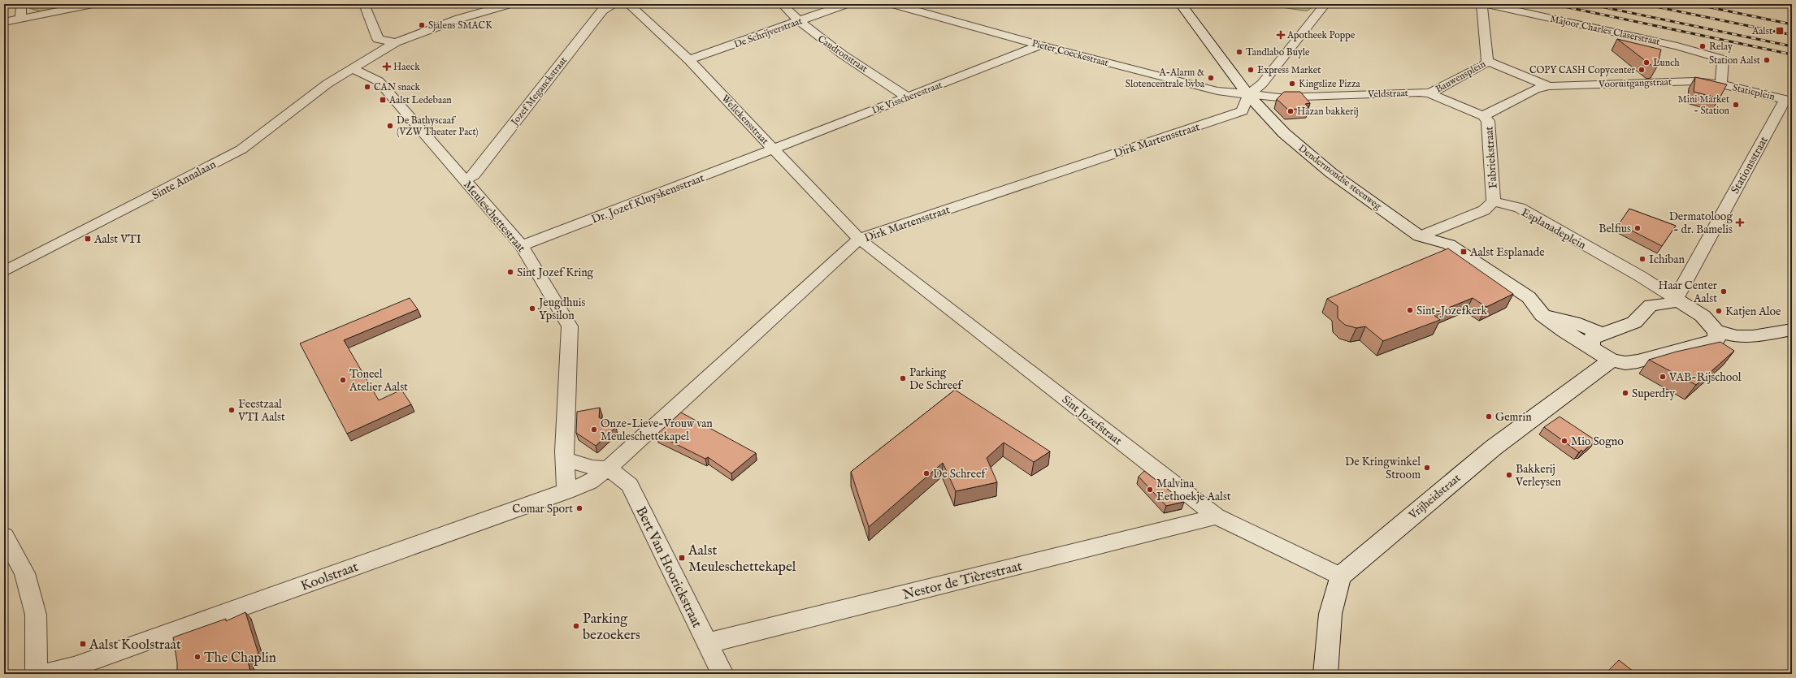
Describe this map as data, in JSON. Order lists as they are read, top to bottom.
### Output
{
  "streets": {
    "street": [
      "Majoor Charles Claserstraat",
      "De Schrijverstraat",
      "Pieter Coeckestraat",
      "Caudronstraat",
      "Bauwensplein",
      "Vooruitgangstraat",
      "Jozef Meganckstraat",
      "Statieplein",
      "Veldstraat",
      "De Visscherestraat",
      "Wellekensstraat",
      "Dirk Martensstraat",
      "Fabriekstraat",
      "Stationsstraat",
      "Dendermondse steenweg",
      "Sinte Annalaan",
      "Dr. Jozef Kluyskensstraat",
      "Meuleschettestraat",
      "Esplanadeplein",
      "Sint Jozefstraat",
      "Vrijheidstraat",
      "Bert Van Hoorickstraat",
      "Koolstraat",
      "Nestor de Tièrestraat"
    ]
  },
  "crossings": [
    ["Majoor Charles Claserstraat", "Statieplein"],
    ["De Schrijverstraat", "Caudronstraat"],
    ["De Schrijverstraat", "Wellekensstraat"],
    ["Pieter Coeckestraat", "Veldstraat"],
    ["Pieter Coeckestraat", "De Visscherestraat"],
    ["Pieter Coeckestraat", "Dirk Martensstraat"],
    ["Pieter Coeckestraat", "Dendermondse steenweg"],
    ["Caudronstraat", "De Visscherestraat"],
    ["Bauwensplein", "Vooruitgangstraat"],
    ["Bauwensplein", "Veldstraat"],
    ["Bauwensplein", "Fabriekstraat"],
    ["Vooruitgangstraat", "Statieplein"],
    ["Jozef Meganckstraat", "Meuleschettestraat"],
    ["Statieplein", "Stationsstraat"],
    ["Veldstraat", "Dirk Martensstraat"],
    ["Veldstraat", "Dendermondse steenweg"],
    ["De Visscherestraat", "Wellekensstraat"],
    ["De Visscherestraat", "Dr. Jozef Kluyskensstraat"],
    ["Wellekensstraat", "Dirk Martensstraat"],
    ["Wellekensstraat", "Dr. Jozef Kluyskensstraat"],
    ["Wellekensstraat", "Sint Jozefstraat"],
    ["Dirk Martensstraat", "Dendermondse steenweg"],
    ["Dirk Martensstraat", "Sint Jozefstraat"],
    ["Dirk Martensstraat", "Bert Van Hoorickstraat"],
    ["Dirk Martensstraat", "Koolstraat"],
    ["Fabriekstraat", "Esplanadeplein"],
    ["Stationsstraat", "Esplanadeplein"],
    ["Sinte Annalaan", "Meuleschettestraat"],
    ["Dr. Jozef Kluyskensstraat", "Meuleschettestraat"],
    ["Meuleschettestraat", "Koolstraat"],
    ["Sint Jozefstraat", "Vrijheidstraat"],
    ["Sint Jozefstraat", "Nestor de Tièrestraat"],
    ["Bert Van Hoorickstraat", "Koolstraat"],
    ["Bert Van Hoorickstraat", "Nestor de Tièrestraat"]
  ],
  "places": {
    "other": [
      "Sjalens SMACK",
      "Relay",
      "Tandlabo Buyle",
      "Station Aalst",
      "Lunch",
      "Express Market",
      "COPY CASH Copycenter",
      "A-Alarm & Slotencentrale bvba",
      "Kingslize Pizza",
      "CAN snack",
      "Mini Market - Station",
      "Hazan bakkerij",
      "De Bathyscaaf (VZW Theater Pact)",
      "Belfius",
      "Ichiban",
      "Sint Jozef Kring",
      "Haar Center Aalst",
      "Jeugdhuis Ypsilon",
      "Sint-Jozefkerk",
      "Katjen Aloe",
      "VAB-Rijschool",
      "Parking De Schreef",
      "Toneel Atelier Aalst",
      "Superdry",
      "Feestzaal VTI Aalst",
      "Gemrin",
      "Onze-Lieve-Vrouw van Meuleschettekapel",
      "Mio Sogno",
      "De Kringwinkel Stroom",
      "De Schreef",
      "Bakkerij Verleysen",
      "Malvina Eethoekje Aalst",
      "Comar Sport",
      "Parking bezoekers",
      "The Chaplin"
    ],
    "transit": [
      "Aalst",
      "Aalst Ledebaan",
      "Aalst VTI",
      "Aalst Esplanade",
      "Aalst Meuleschettekapel",
      "Aalst Koolstraat"
    ],
    "health": ["Apotheek Poppe", "Haeck", "Dermatoloog - dr. Bamelis"]
  }
}
